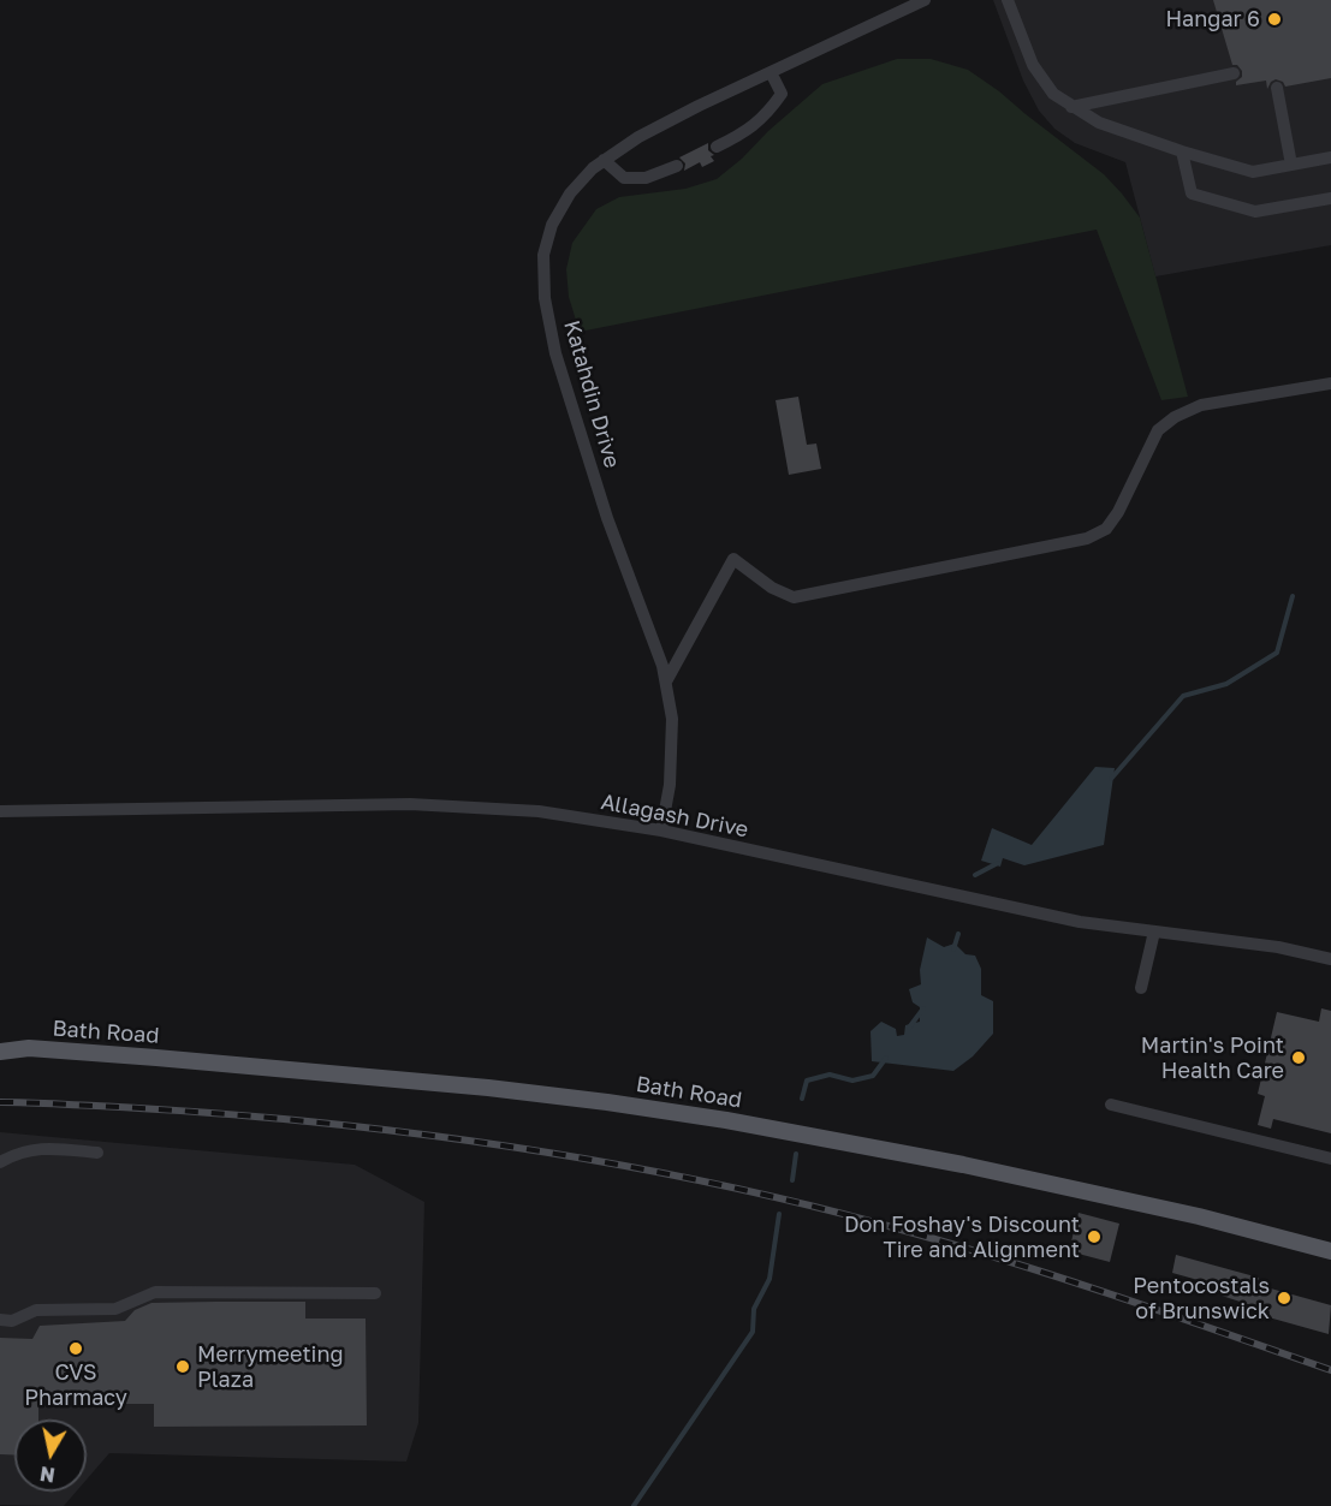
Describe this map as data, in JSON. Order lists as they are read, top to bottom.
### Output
{
  "streets": {
    "main road": ["Bath Road"],
    "street": ["Katahdin Drive", "Allagash Drive"]
  },
  "crossings": [
    ["Katahdin Drive", "Allagash Drive"]
  ],
  "places": [
    "Hangar 6",
    "Martin's Point Health Care",
    "Don Foshay's Discount Tire and Alignment",
    "Pentocostals of Brunswick",
    "CVS Pharmacy",
    "Merrymeeting Plaza"
  ],
  "north": "bottom"
}
